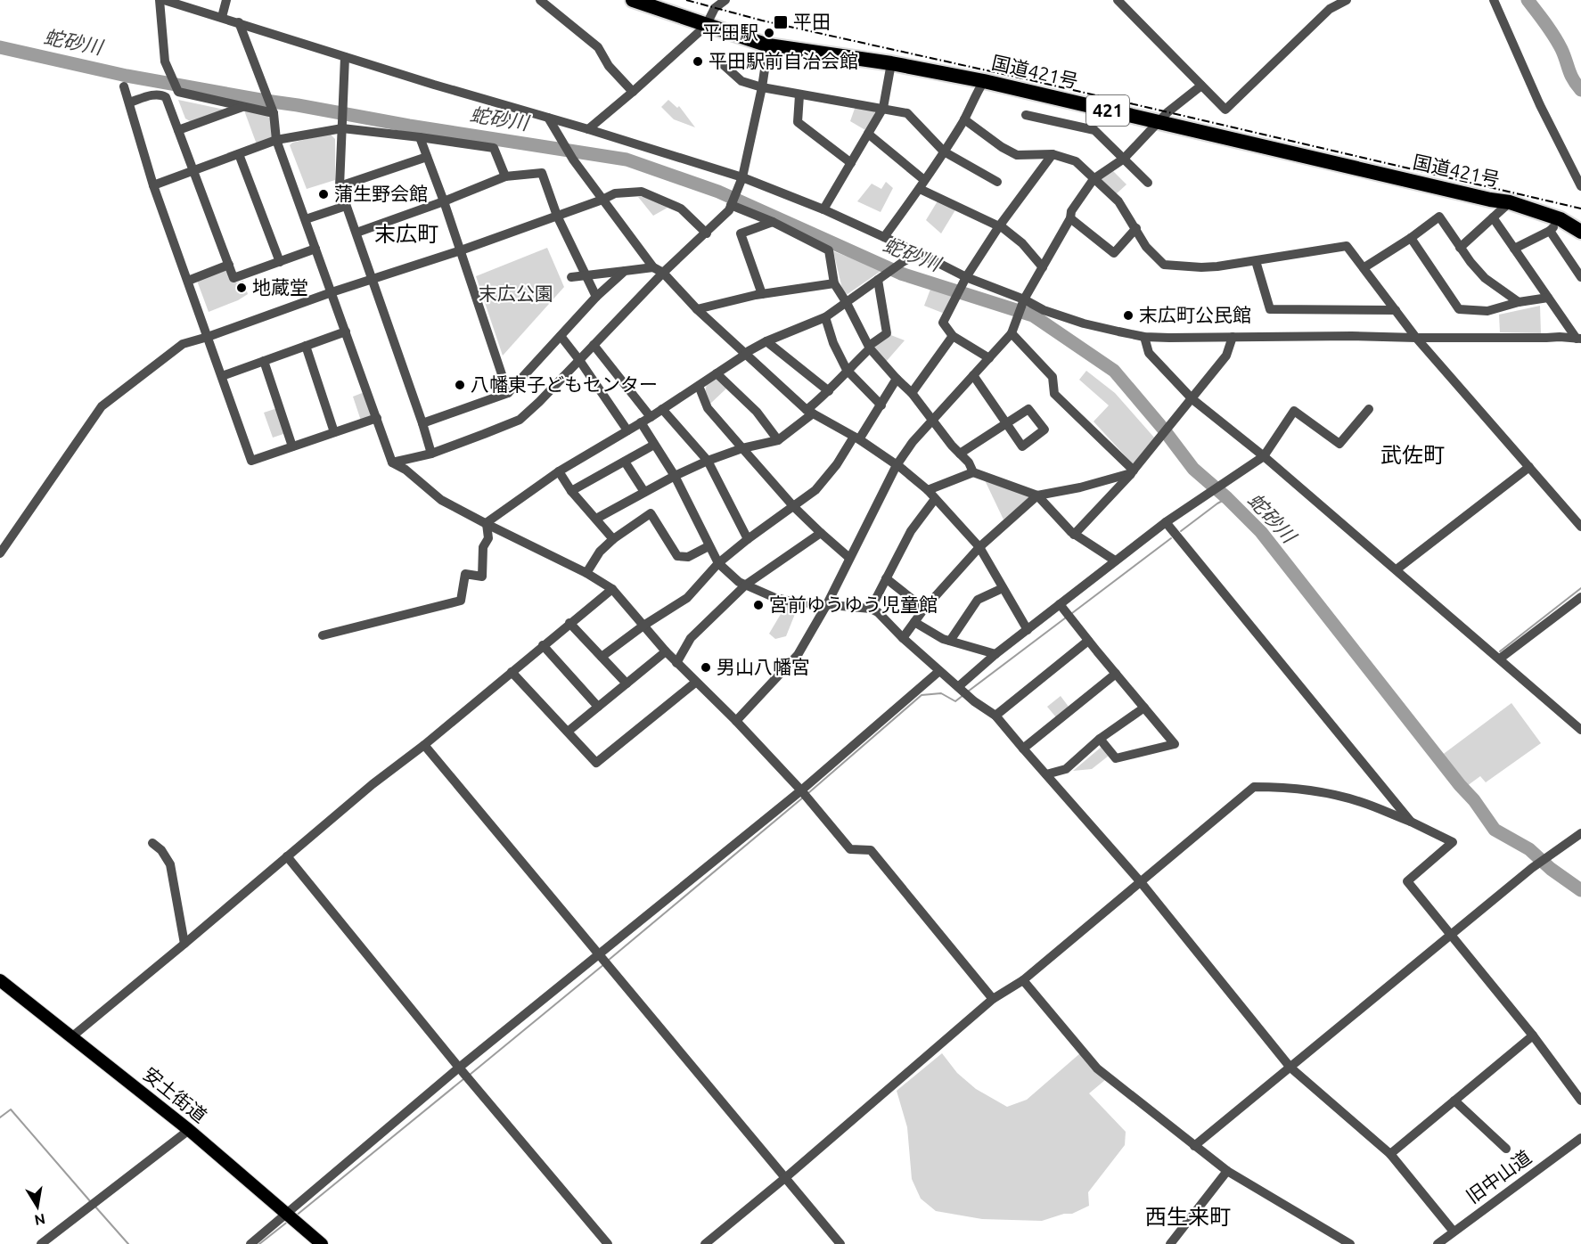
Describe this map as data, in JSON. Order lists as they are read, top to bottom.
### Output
{
  "streets": {
    "highway": ["国道421号", "421"],
    "main road": ["安土街道"],
    "street": ["旧中山道"]
  },
  "districts": ["末広町", "武佐町", "西生来町"],
  "water": ["蛇砂川"],
  "parks": ["末広公園"],
  "places": {
    "transit": ["平田"],
    "other": [
      "平田駅",
      "平田駅前自治会館",
      "蒲生野会館",
      "地蔵堂",
      "末広町公民館",
      "八幡東子どもセンター",
      "宮前ゆうゆう児童館",
      "男山八幡宮"
    ]
  },
  "north": "bottom"
}
